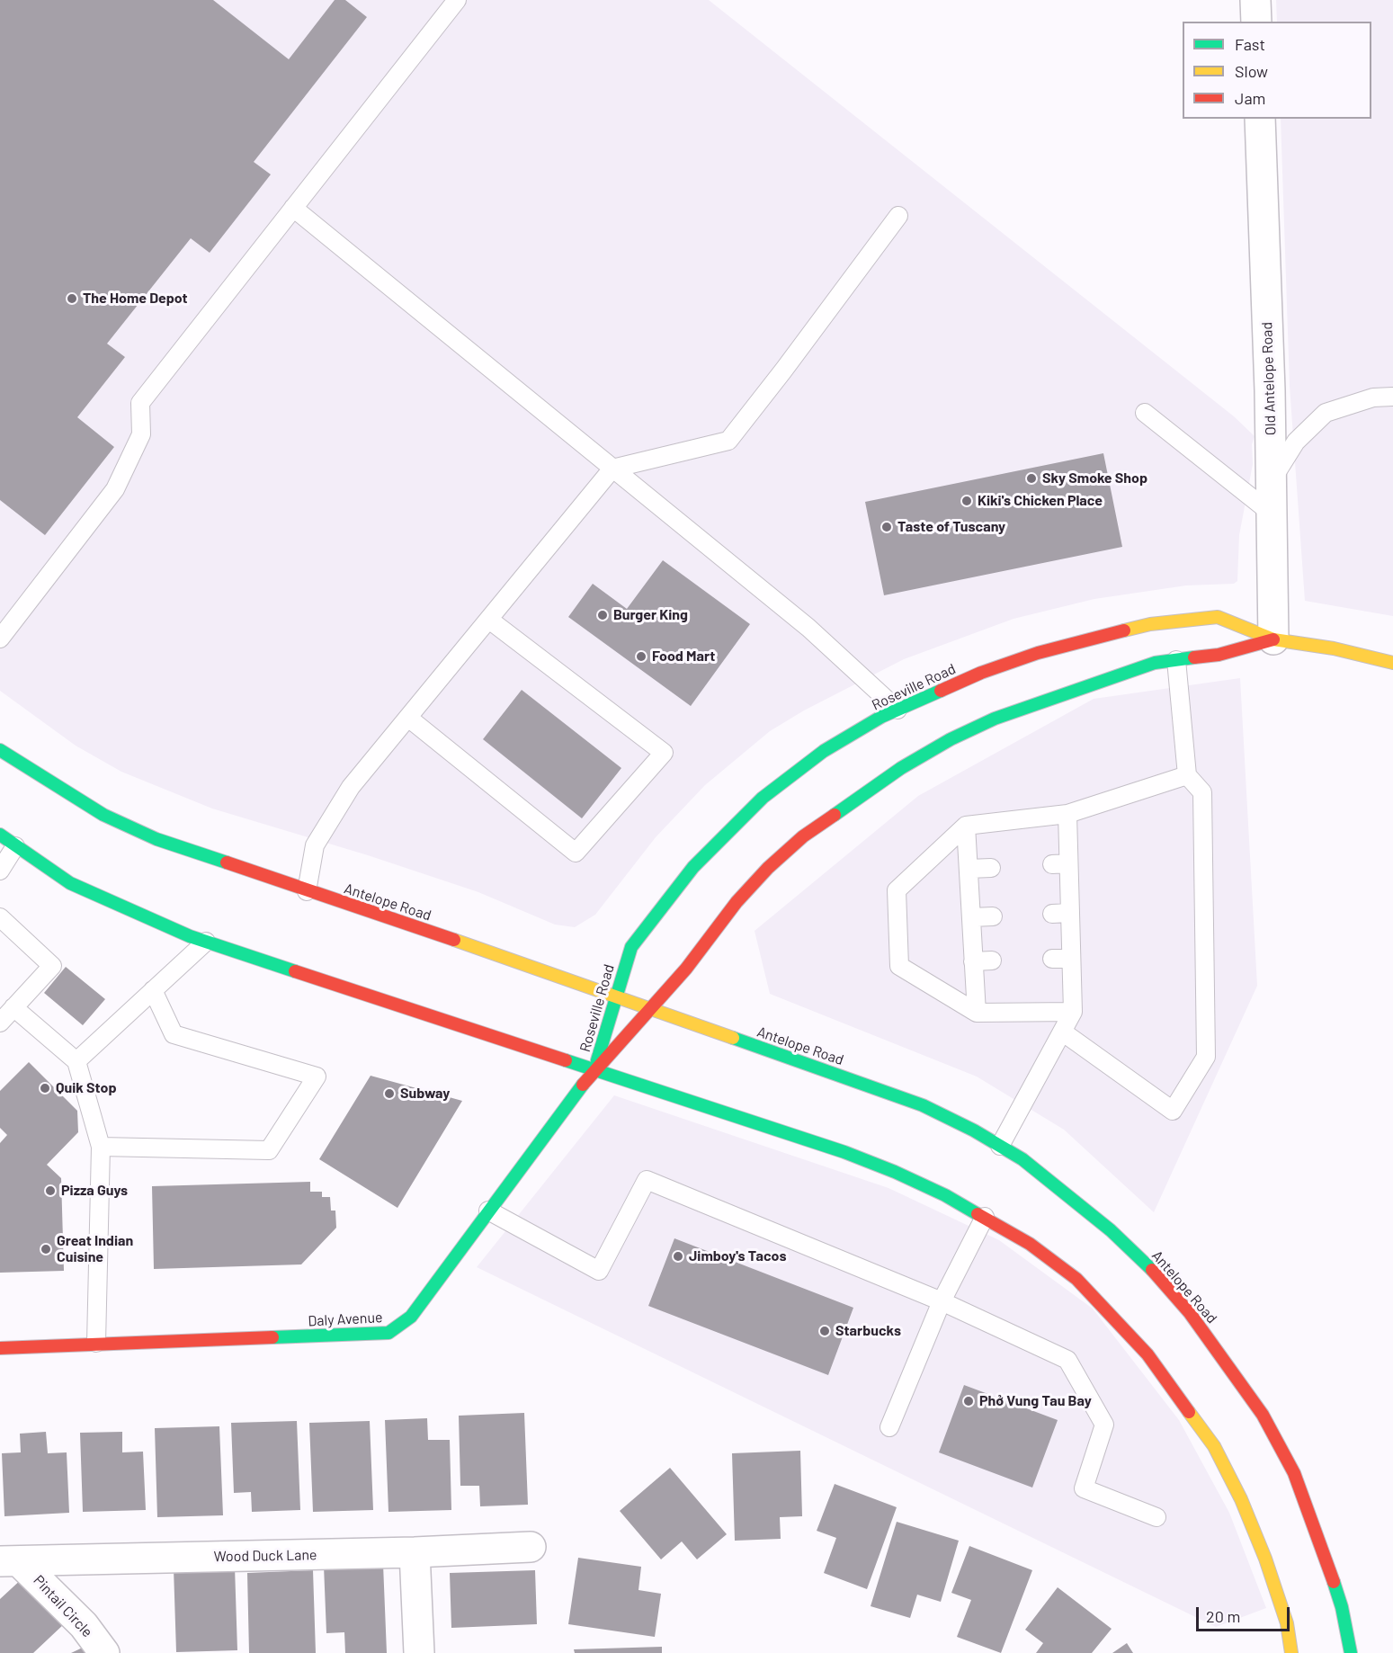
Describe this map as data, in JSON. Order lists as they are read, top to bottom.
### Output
{
  "streets": {
    "main road": ["Roseville Road", "Antelope Road", "Daly Avenue"],
    "street": ["Old Antelope Road", "Wood Duck Lane", "Pintail Circle"]
  },
  "crossings": [
    ["Old Antelope Road", "Roseville Road"],
    ["Roseville Road", "Antelope Road"],
    ["Roseville Road", "Daly Avenue"],
    ["Wood Duck Lane", "Pintail Circle"]
  ],
  "places": [
    "The Home Depot",
    "Sky Smoke Shop",
    "Kiki's Chicken Place",
    "Taste of Tuscany",
    "Burger King",
    "Food Mart",
    "Quik Stop",
    "Subway",
    "Pizza Guys",
    "Great Indian Cuisine",
    "Jimboy's Tacos",
    "Starbucks",
    "Phở Vung Tau Bay"
  ],
  "legend": ["Fast", "Slow", "Jam"],
  "scale_bar": "20 m"
}
